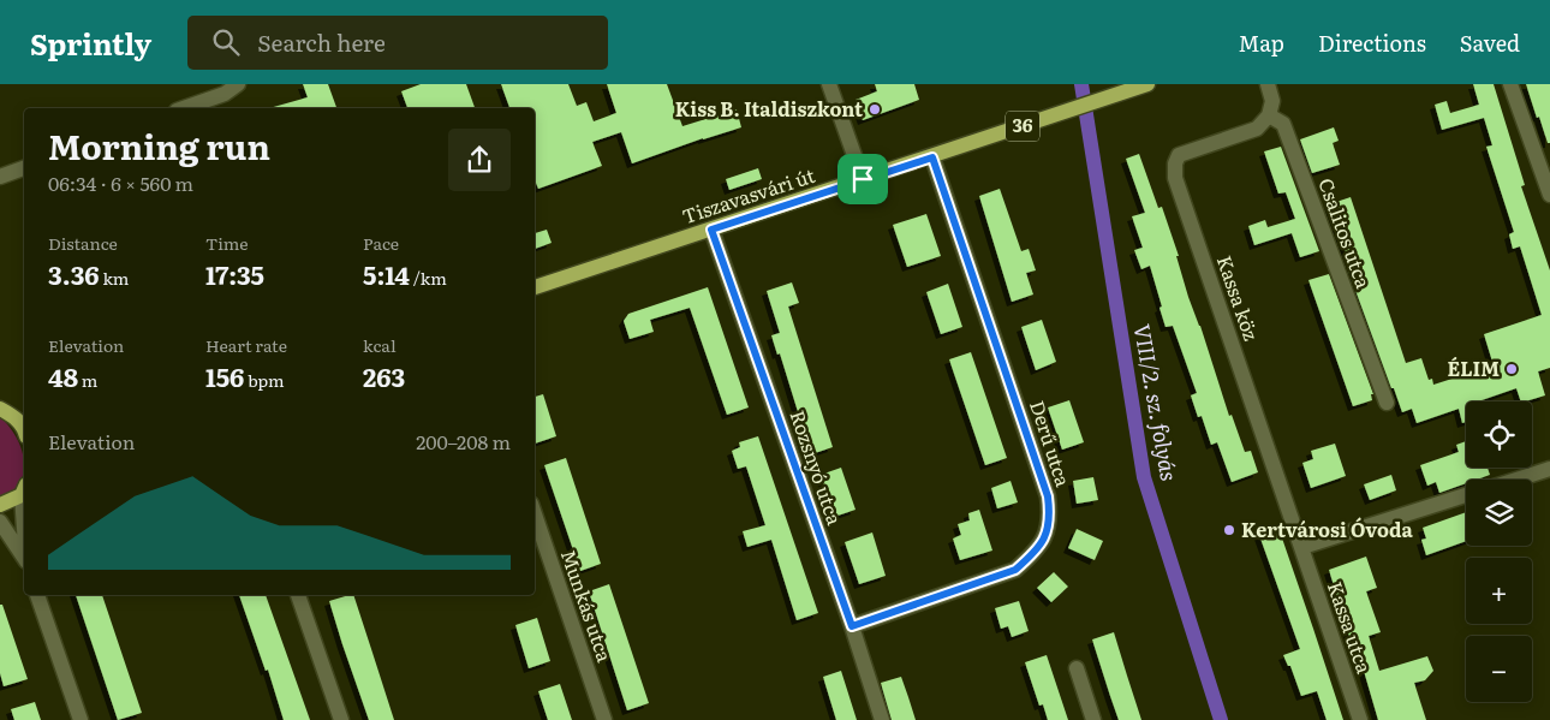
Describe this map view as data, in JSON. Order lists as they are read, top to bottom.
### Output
{
  "streets": {
    "main road": ["36", "Tiszavasvári út"],
    "street": [
      "Csalitos utca",
      "Kassa köz",
      "Derű utca",
      "Rozsnyó utca",
      "Munkás utca",
      "Kassa utca"
    ]
  },
  "crossings": [
    ["Tiszavasvári út", "Derű utca"],
    ["Tiszavasvári út", "Rozsnyó utca"],
    ["Csalitos utca", "Kassa köz"],
    ["Kassa köz", "Kassa utca"],
    ["Derű utca", "Rozsnyó utca"]
  ],
  "water": ["VIII/2. sz. folyás"],
  "places": ["Kiss B. Italdiszkont", "ÉLIM", "Kertvárosi Óvoda"],
  "page": {
    "header": "Sprintly",
    "search": "Search here",
    "nav": ["Map", "Directions", "Saved"],
    "heading": ["Morning run", "06:34 · 6 × 560 m"],
    "stats": [
      ["Distance", "3.36 km"],
      ["Time", "17:35"],
      ["Pace", "5:14 /km"],
      ["Elevation", "48 m"],
      ["Heart rate", "156 bpm"],
      ["kcal", "263"]
    ],
    "map_buttons": ["+", "−"],
    "chart": ["Elevation", "200–208 m"]
  }
}
